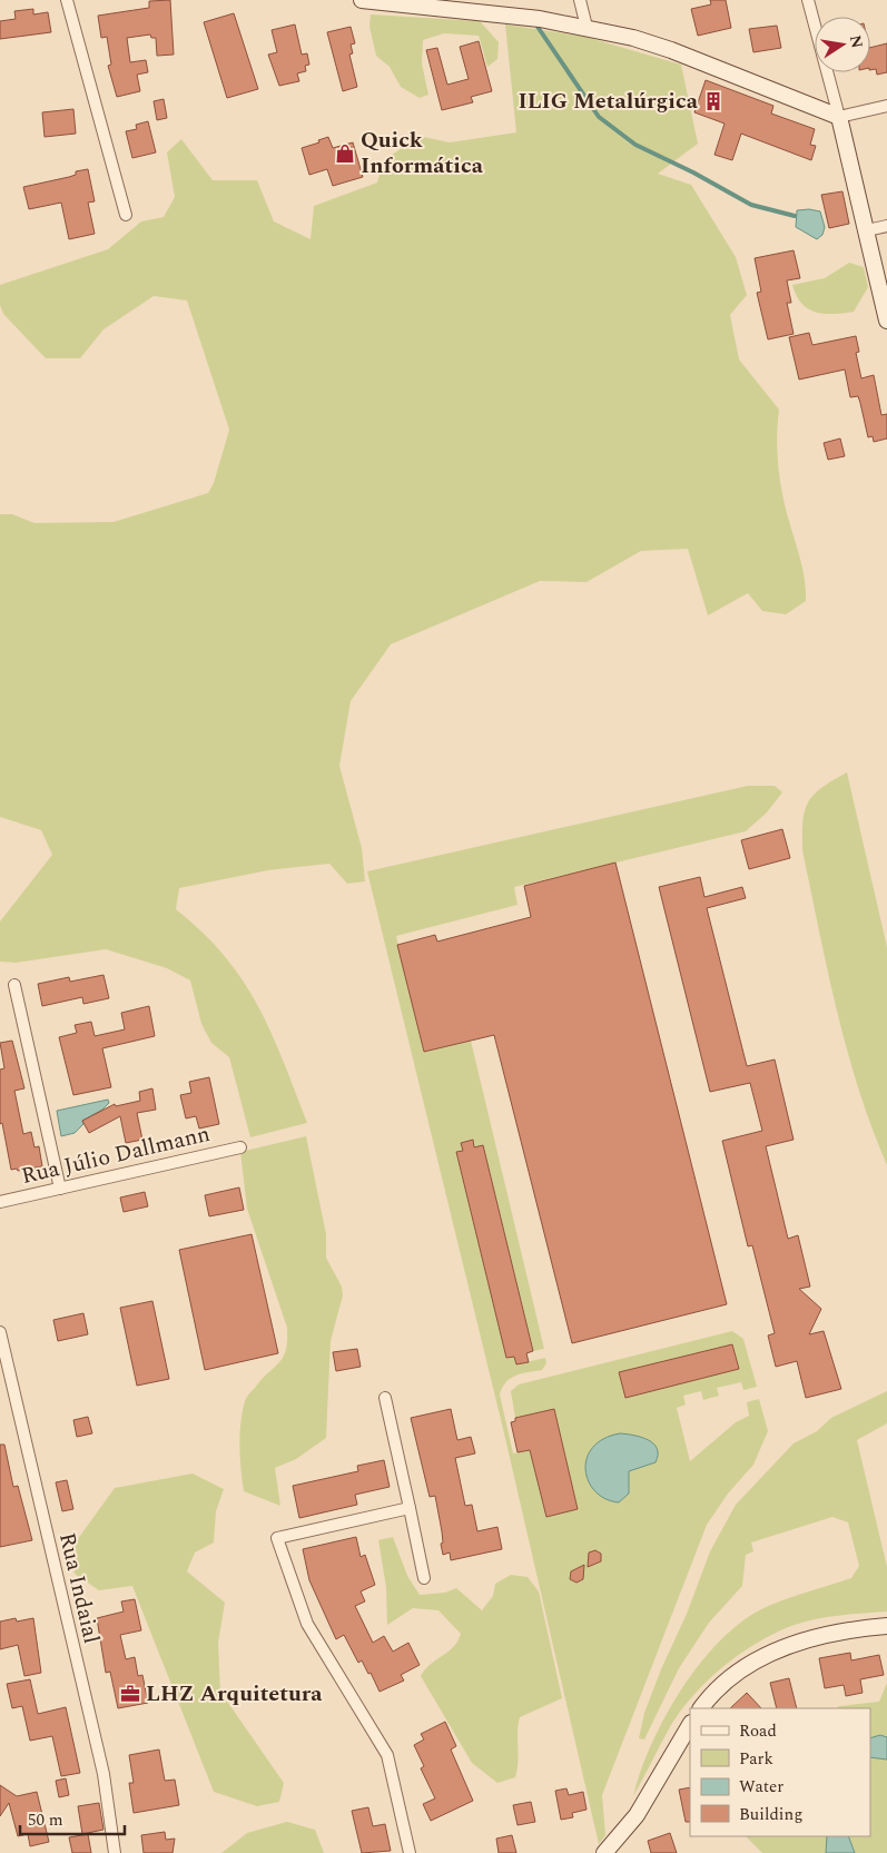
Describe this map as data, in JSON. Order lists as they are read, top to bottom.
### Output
{
  "streets": {
    "street": ["Rua Júlio Dallmann", "Rua Indaial"]
  },
  "places": {
    "building": ["ILIG Metalúrgica"],
    "shop": ["Quick Informática"],
    "office": ["LHZ Arquitetura"]
  },
  "legend": [
    "Road",
    "Park",
    "Water",
    "Building"
  ],
  "scale_bar": "50 m",
  "north": "right"
}
